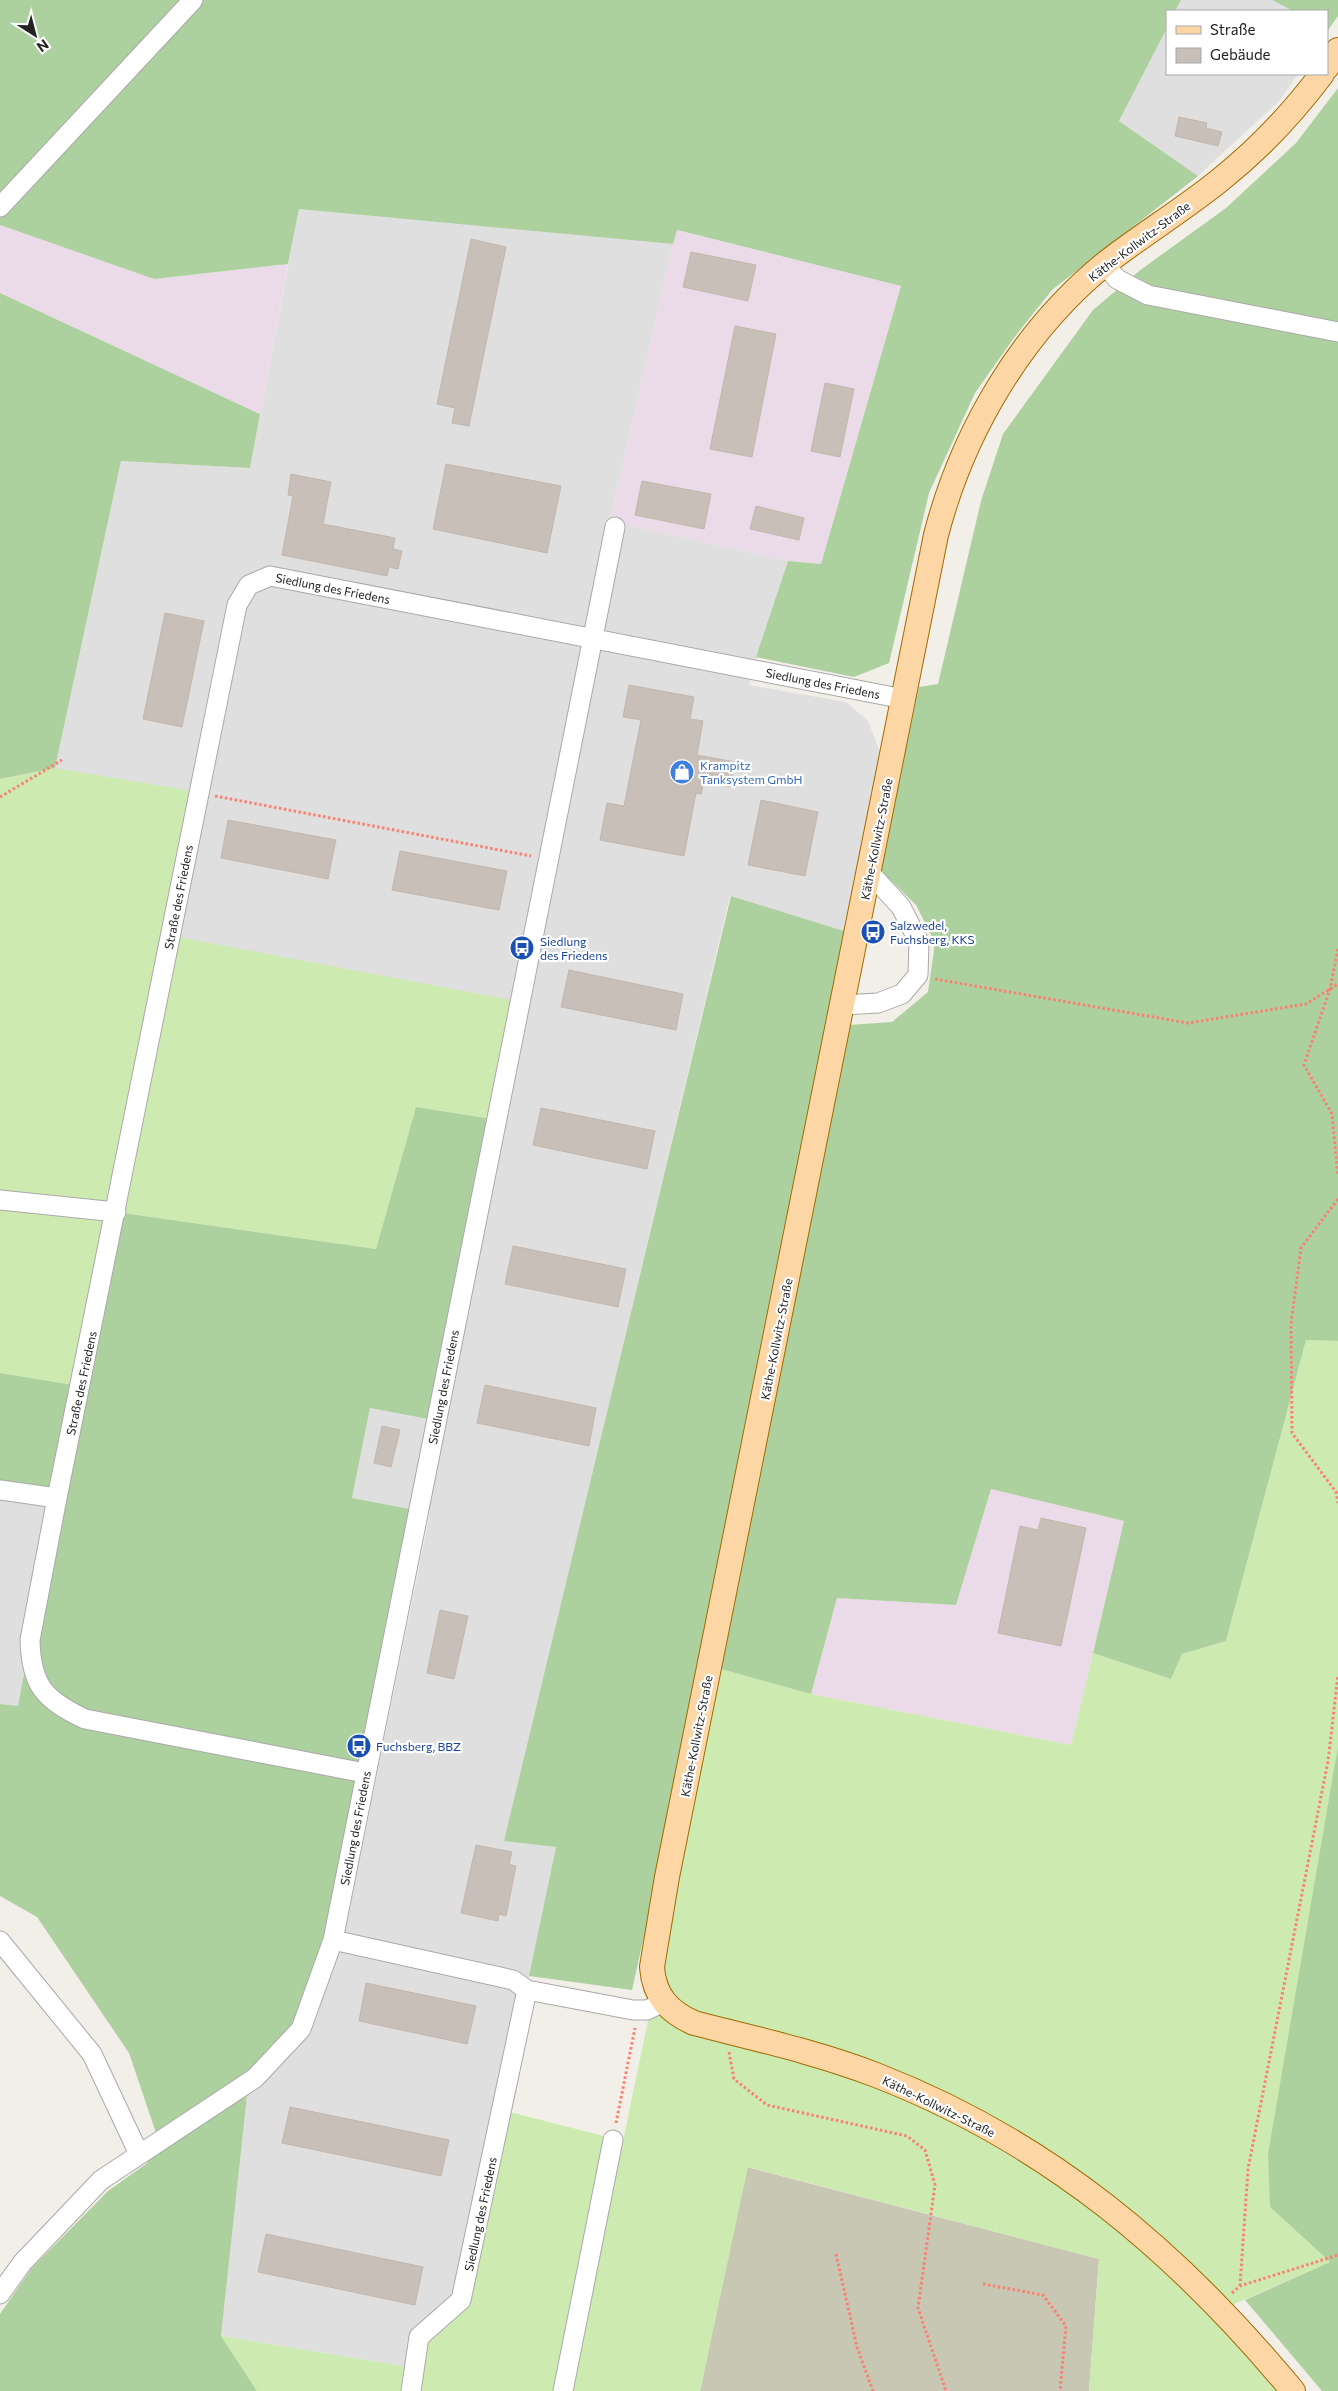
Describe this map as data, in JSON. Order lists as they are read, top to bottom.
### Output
{
  "streets": {
    "main road": ["Käthe-Kollwitz-Straße"],
    "street": ["Siedlung des Friedens", "Straße des Friedens"]
  },
  "crossings": [
    ["Käthe-Kollwitz-Straße", "Siedlung des Friedens"],
    ["Siedlung des Friedens", "Straße des Friedens"]
  ],
  "places": {
    "shop": ["Krampitz Tanksystem GmbH"],
    "bus stop": ["Salzwedel, Fuchsberg, KKS", "Siedlung des Friedens", "Fuchsberg, BBZ"]
  },
  "legend": ["Straße", "Gebäude"],
  "north": "bottom right"
}
